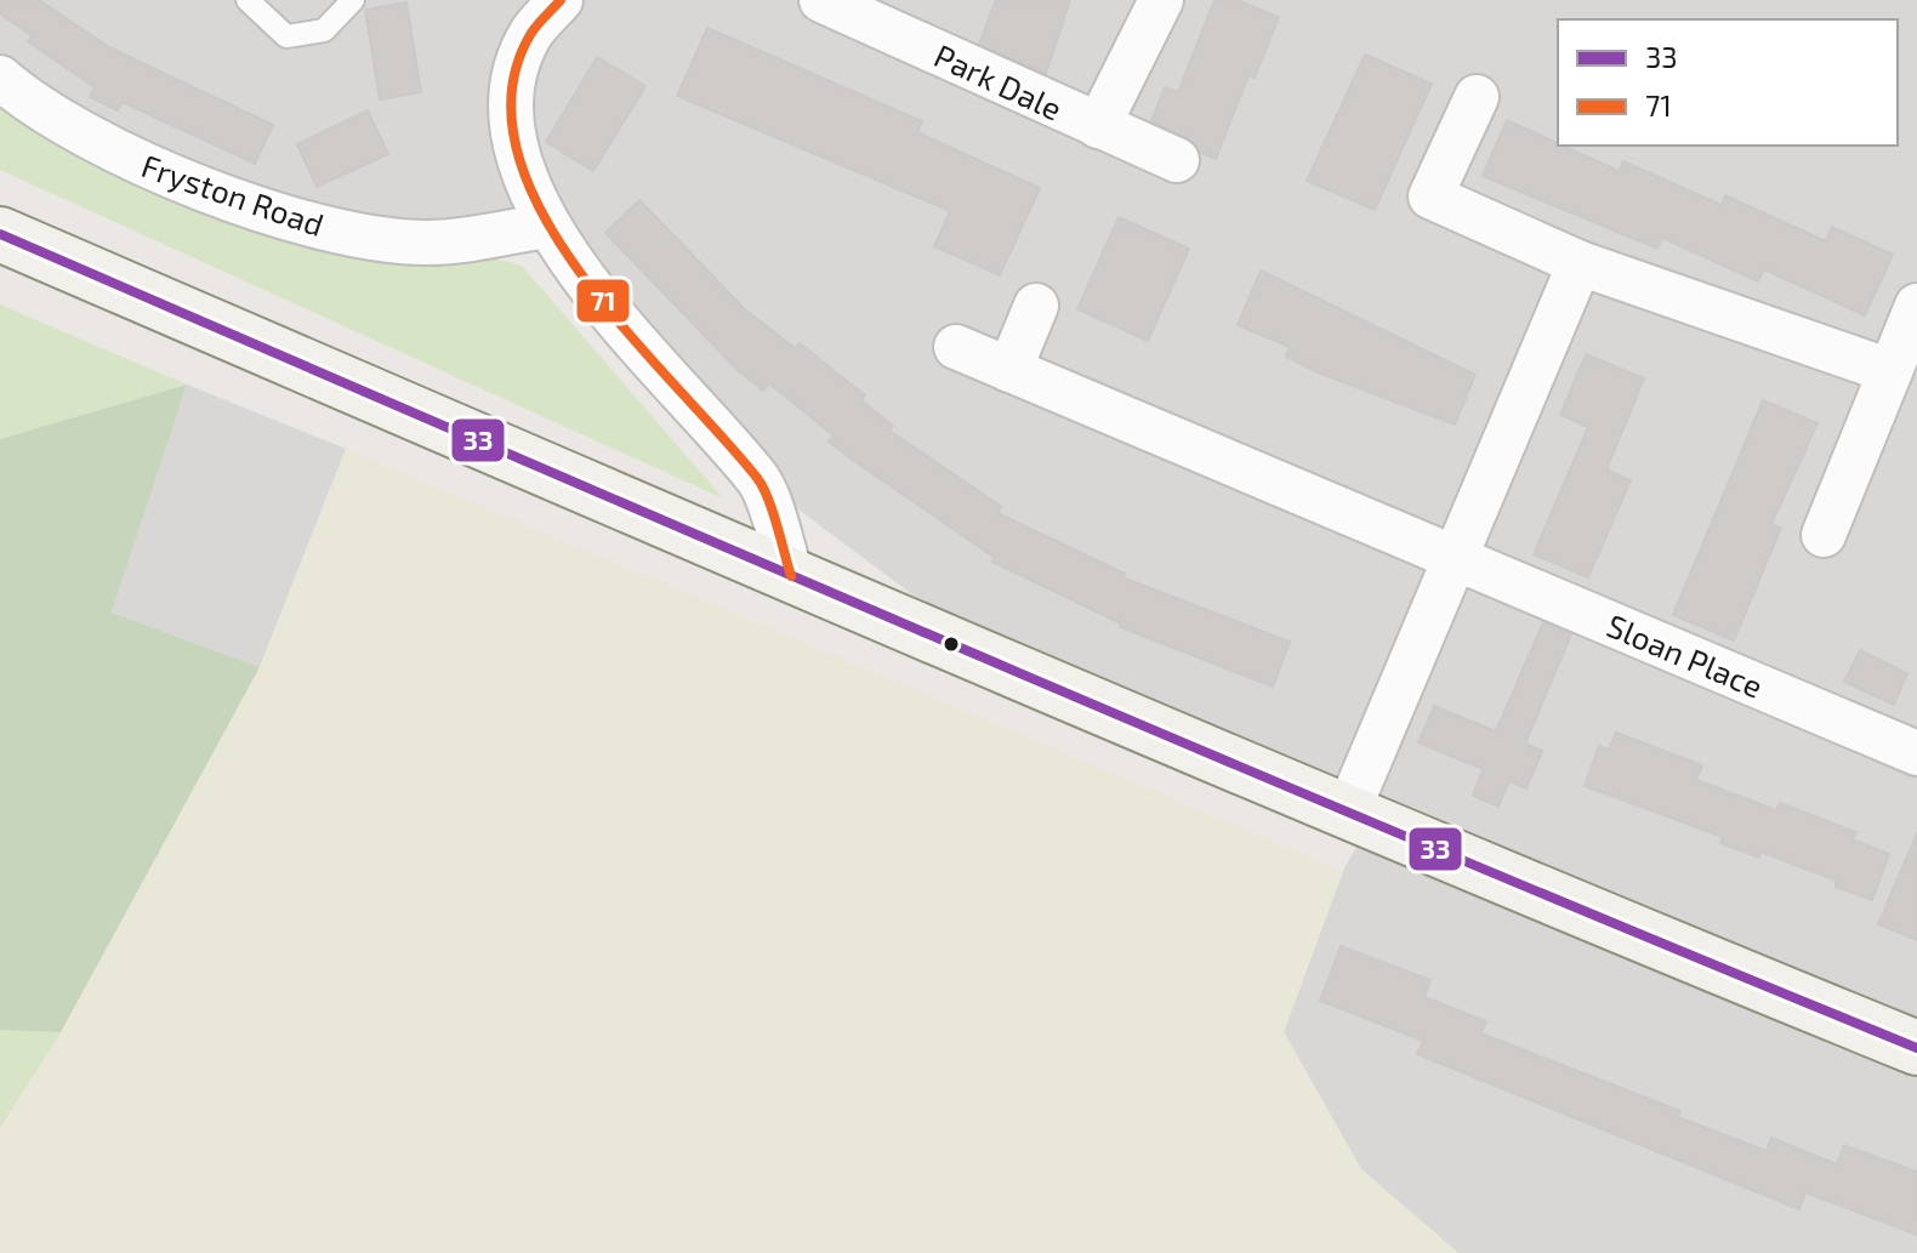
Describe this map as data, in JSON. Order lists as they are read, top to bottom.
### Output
{
  "streets": {
    "street": ["Park Dale", "Fryston Road", "Sloan Place"]
  },
  "lines": ["transit line 71", "transit line 33"],
  "legend": ["33", "71"]
}
